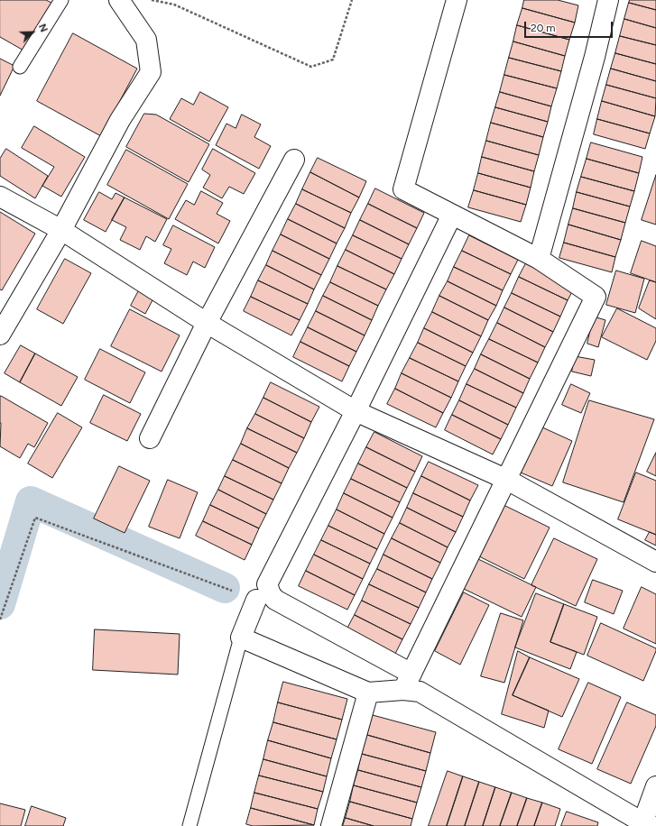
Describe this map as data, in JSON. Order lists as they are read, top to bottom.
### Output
{
  "scale_bar": "20 m",
  "north": "top right"
}
